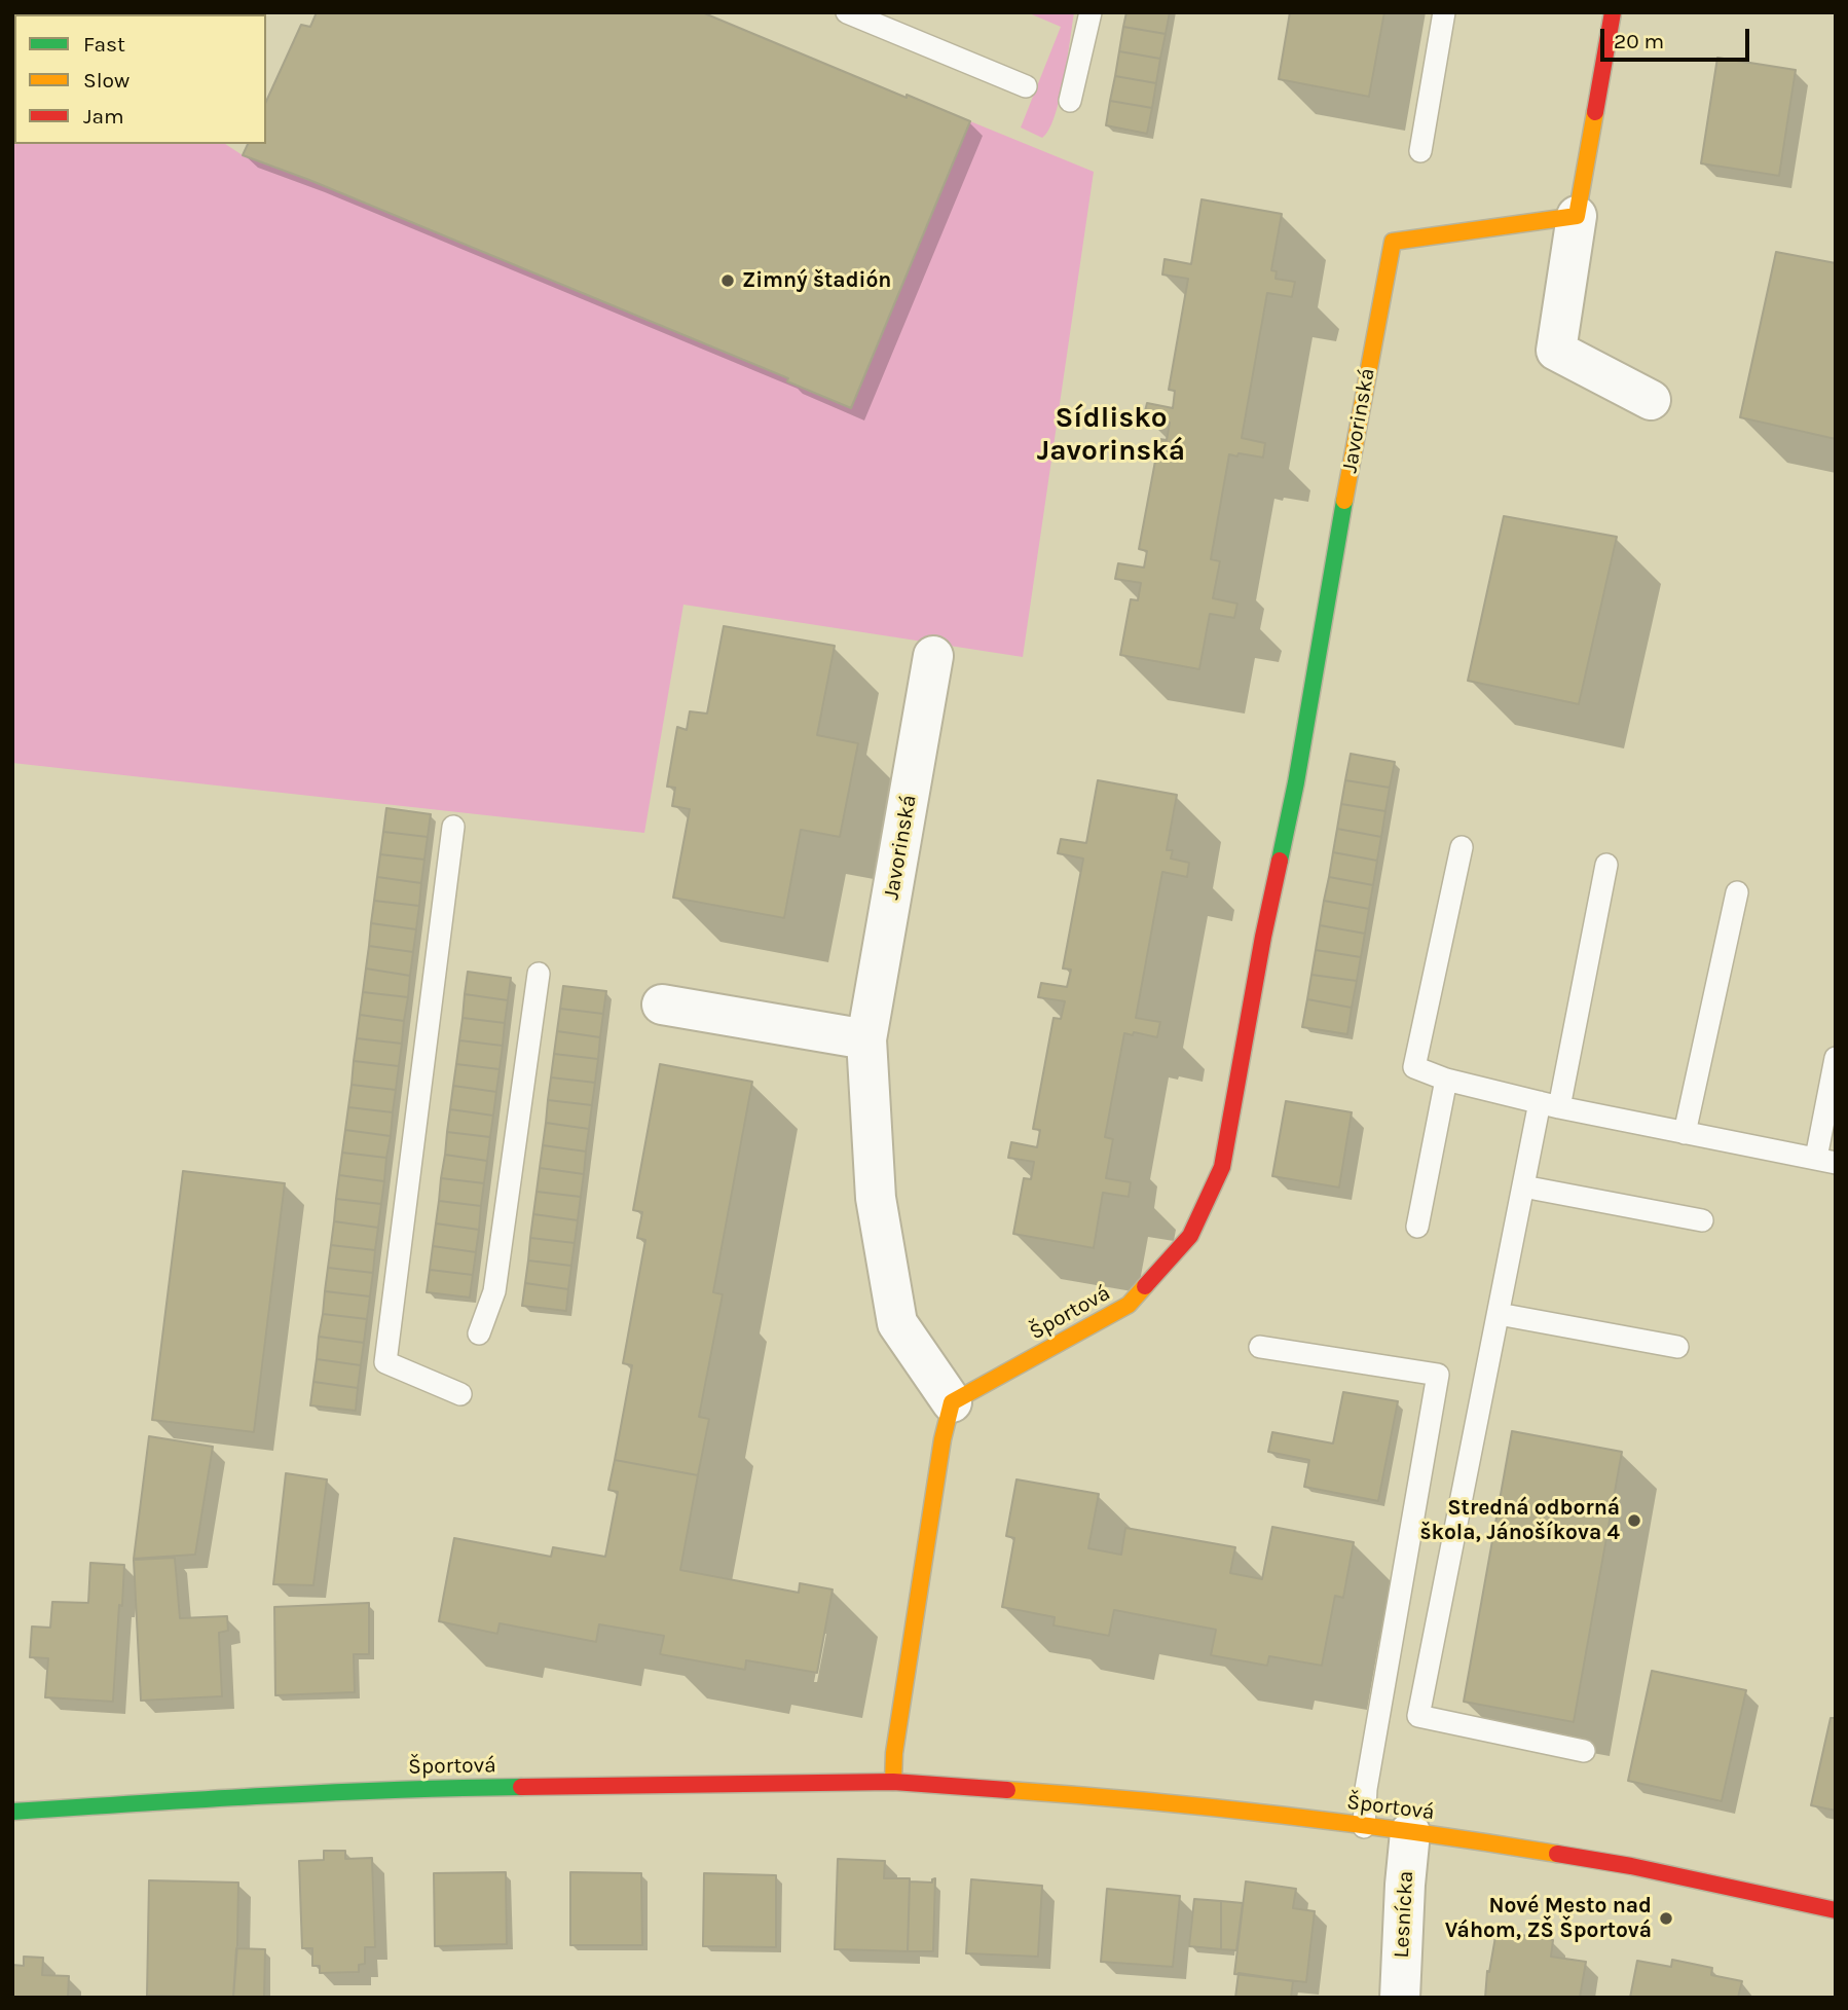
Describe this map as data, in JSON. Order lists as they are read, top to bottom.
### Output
{
  "streets": {
    "street": ["Javorinská", "Športová", "Lesnícka"]
  },
  "crossings": [
    ["Javorinská", "Športová"],
    ["Športová", "Lesnícka"]
  ],
  "districts": ["Sídlisko Javorinská"],
  "places": ["Zimný štadión", "Stredná odborná škola, Jánošíkova 4", "Nové Mesto nad Váhom, ZŠ Športová"],
  "legend": ["Fast", "Slow", "Jam"],
  "scale_bar": "20 m"
}
